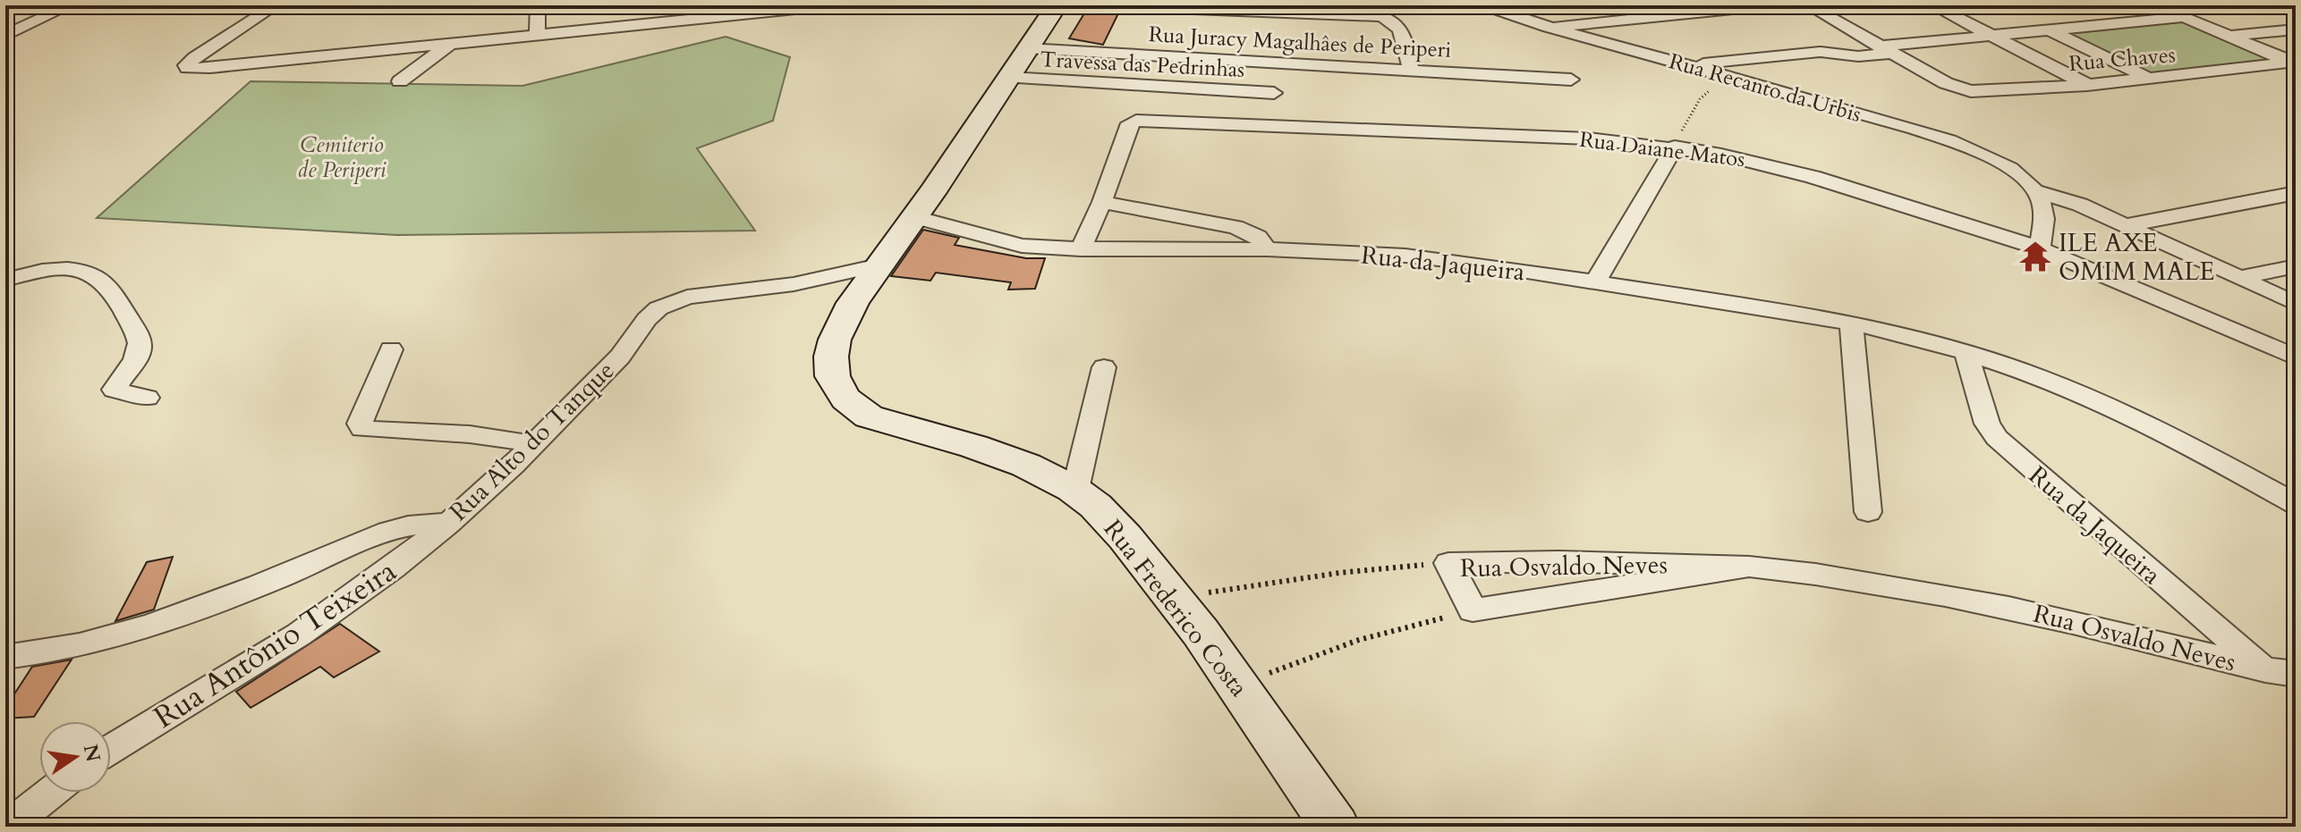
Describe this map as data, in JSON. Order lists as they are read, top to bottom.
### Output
{
  "streets": {
    "main road": ["Rua Frederico Costa"],
    "street": [
      "Rua Juracy Magalhâes de Periperi",
      "Rua Chaves",
      "Travessa das Pedrinhas",
      "Rua Recanto da Urbis",
      "Rua Daiane Matos",
      "Rua da Jaqueira",
      "Rua Alto do Tanque",
      "Rua Osvaldo Neves",
      "Rua Antônio Teixeira"
    ]
  },
  "crossings": [
    ["Rua Juracy Magalhâes de Periperi", "Travessa das Pedrinhas"],
    ["Rua Juracy Magalhâes de Periperi", "Rua Frederico Costa"],
    ["Travessa das Pedrinhas", "Rua Frederico Costa"],
    ["Rua Daiane Matos", "Rua da Jaqueira"],
    ["Rua da Jaqueira", "Rua Osvaldo Neves"],
    ["Rua da Jaqueira", "Rua Frederico Costa"],
    ["Rua Alto do Tanque", "Rua Frederico Costa"],
    ["Rua Alto do Tanque", "Rua Antônio Teixeira"]
  ],
  "parks": ["Cemiterio de Periperi"],
  "places": {
    "temple": ["ILE AXE OMIM MALE"]
  },
  "north": "right"
}
